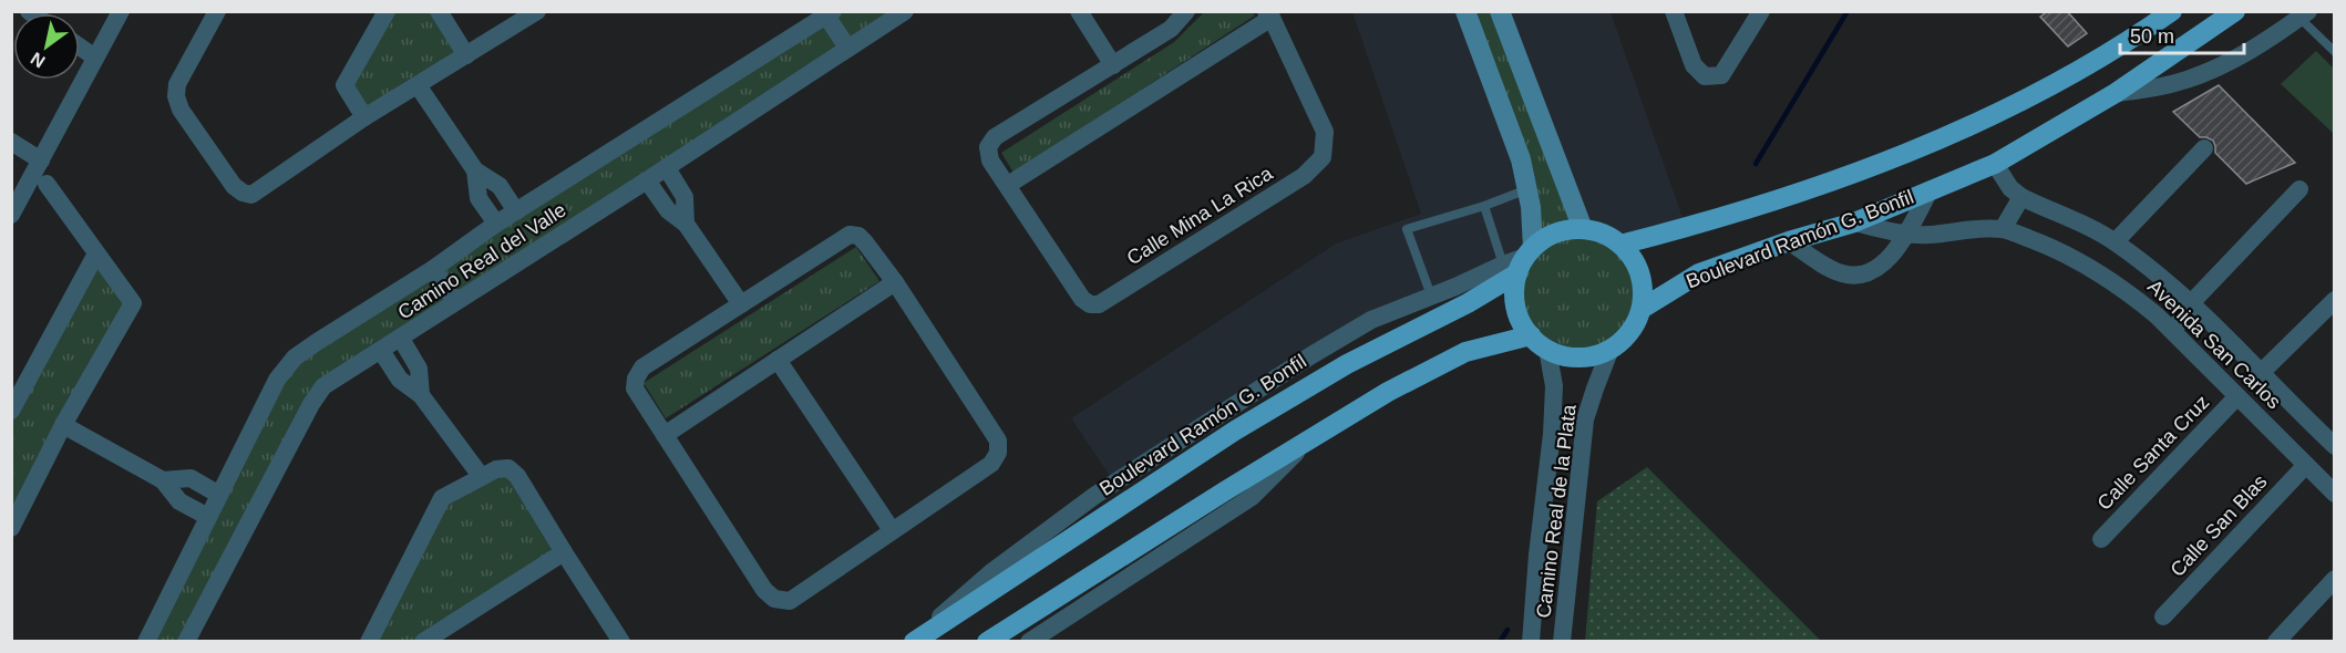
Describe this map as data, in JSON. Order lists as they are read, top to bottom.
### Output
{
  "streets": {
    "main road": ["Boulevard Ramón G. Bonfil"],
    "street": [
      "Calle Mina La Rica",
      "Camino Real del Valle",
      "Avenida San Carlos",
      "Calle Santa Cruz",
      "Camino Real de la Plata",
      "Calle San Blas"
    ]
  },
  "crossings": [
    ["Boulevard Ramón G. Bonfil", "Avenida San Carlos"],
    ["Boulevard Ramón G. Bonfil", "Camino Real de la Plata"],
    ["Avenida San Carlos", "Calle Santa Cruz"],
    ["Avenida San Carlos", "Calle San Blas"]
  ],
  "scale_bar": "50 m",
  "north": "bottom left"
}
